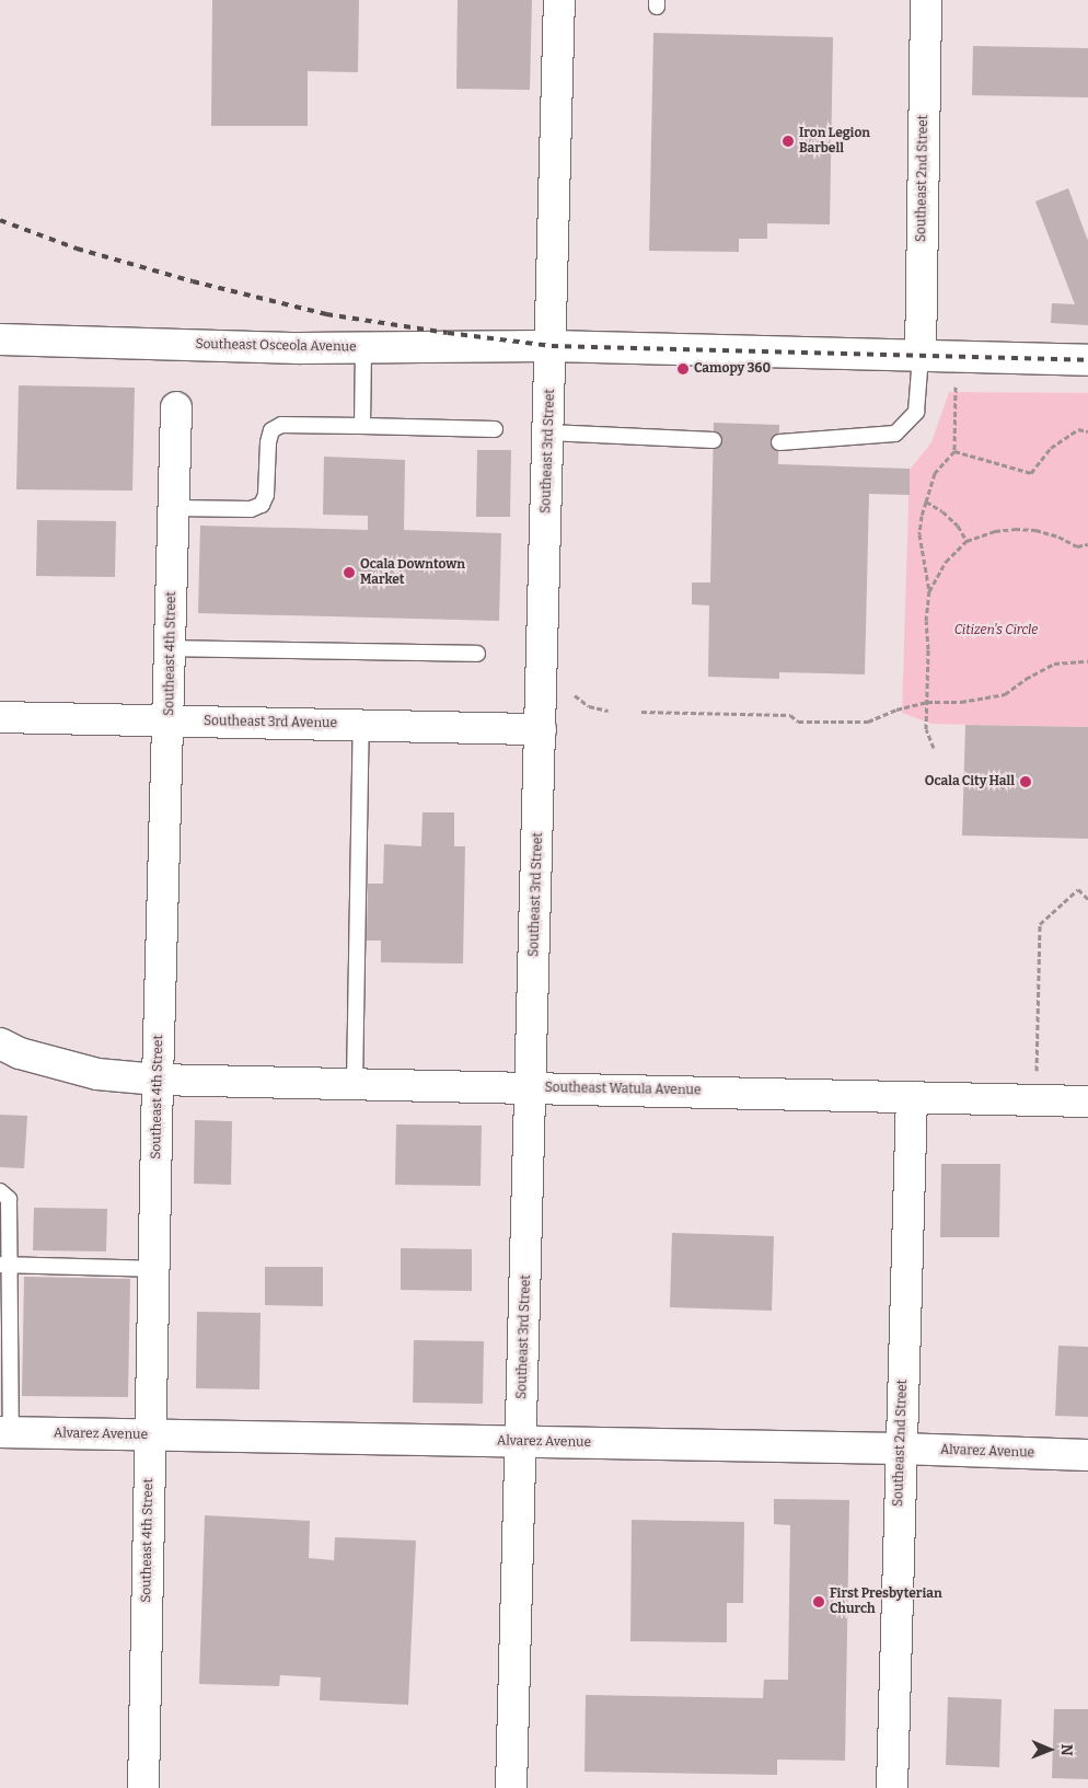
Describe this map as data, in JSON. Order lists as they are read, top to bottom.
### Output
{
  "streets": {
    "street": [
      "Southeast 2nd Street",
      "Southeast Osceola Avenue",
      "Southeast 3rd Street",
      "Southeast 4th Street",
      "Southeast 3rd Avenue",
      "Southeast Watula Avenue",
      "Alvarez Avenue"
    ]
  },
  "crossings": [
    ["Southeast 2nd Street", "Southeast Osceola Avenue"],
    ["Southeast 2nd Street", "Southeast Watula Avenue"],
    ["Southeast 2nd Street", "Alvarez Avenue"],
    ["Southeast Osceola Avenue", "Southeast 3rd Street"],
    ["Southeast 3rd Street", "Southeast 3rd Avenue"],
    ["Southeast 3rd Street", "Southeast Watula Avenue"],
    ["Southeast 3rd Street", "Alvarez Avenue"],
    ["Southeast 4th Street", "Southeast 3rd Avenue"],
    ["Southeast 4th Street", "Southeast Watula Avenue"],
    ["Southeast 4th Street", "Alvarez Avenue"]
  ],
  "parks": ["Citizen's Circle"],
  "places": [
    "Iron Legion Barbell",
    "Camopy 360",
    "Ocala Downtown Market",
    "Ocala City Hall",
    "First Presbyterian Church"
  ],
  "north": "right"
}
